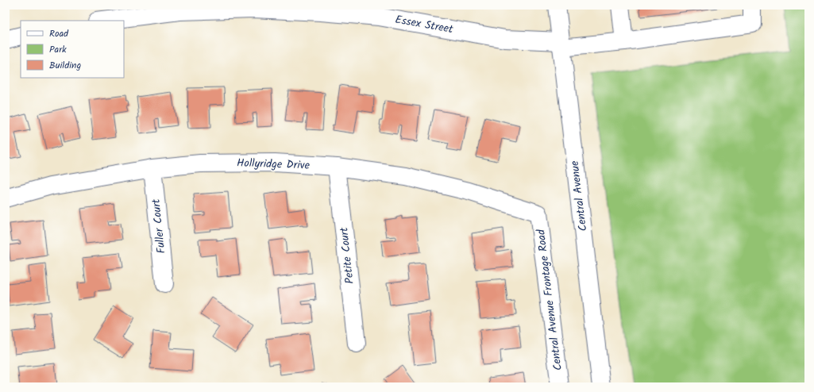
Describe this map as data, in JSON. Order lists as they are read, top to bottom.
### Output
{
  "streets": {
    "street": [
      "Essex Street",
      "Hollyridge Drive",
      "Central Avenue",
      "Fuller Court",
      "Petite Court",
      "Central Avenue Frontage Road"
    ]
  },
  "crossings": [
    ["Essex Street", "Central Avenue"],
    ["Hollyridge Drive", "Fuller Court"],
    ["Hollyridge Drive", "Petite Court"],
    ["Hollyridge Drive", "Central Avenue Frontage Road"]
  ],
  "legend": ["Road", "Park", "Building"]
}
